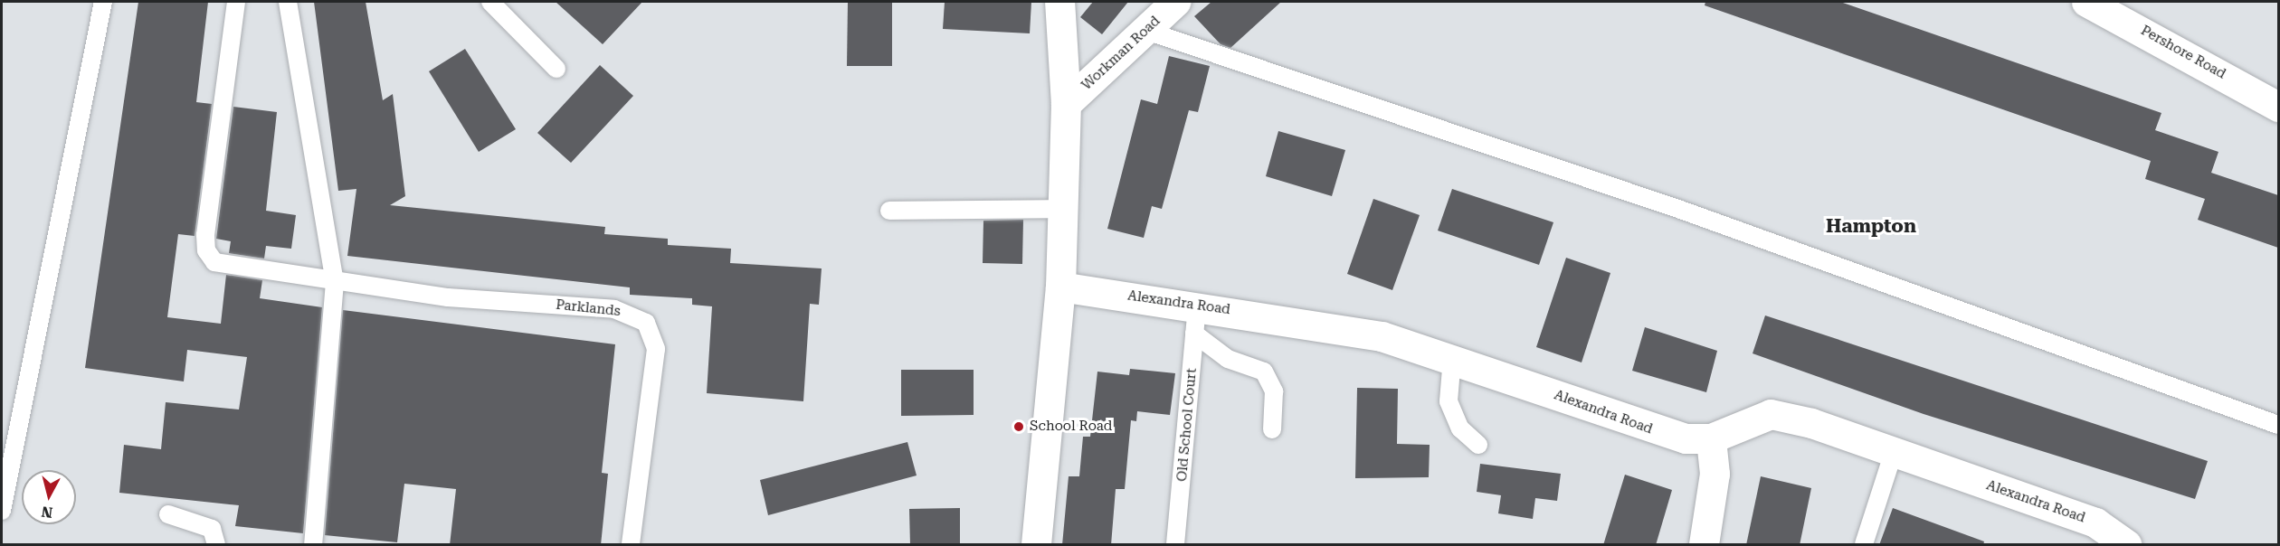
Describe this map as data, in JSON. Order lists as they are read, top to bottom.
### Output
{
  "streets": {
    "street": ["Pershore Road", "Workman Road", "Alexandra Road"],
    "lane": ["Parklands", "Old School Court"]
  },
  "crossings": [
    ["Alexandra Road", "Old School Court"]
  ],
  "districts": ["Hampton"],
  "places": ["School Road"],
  "north": "bottom"
}
